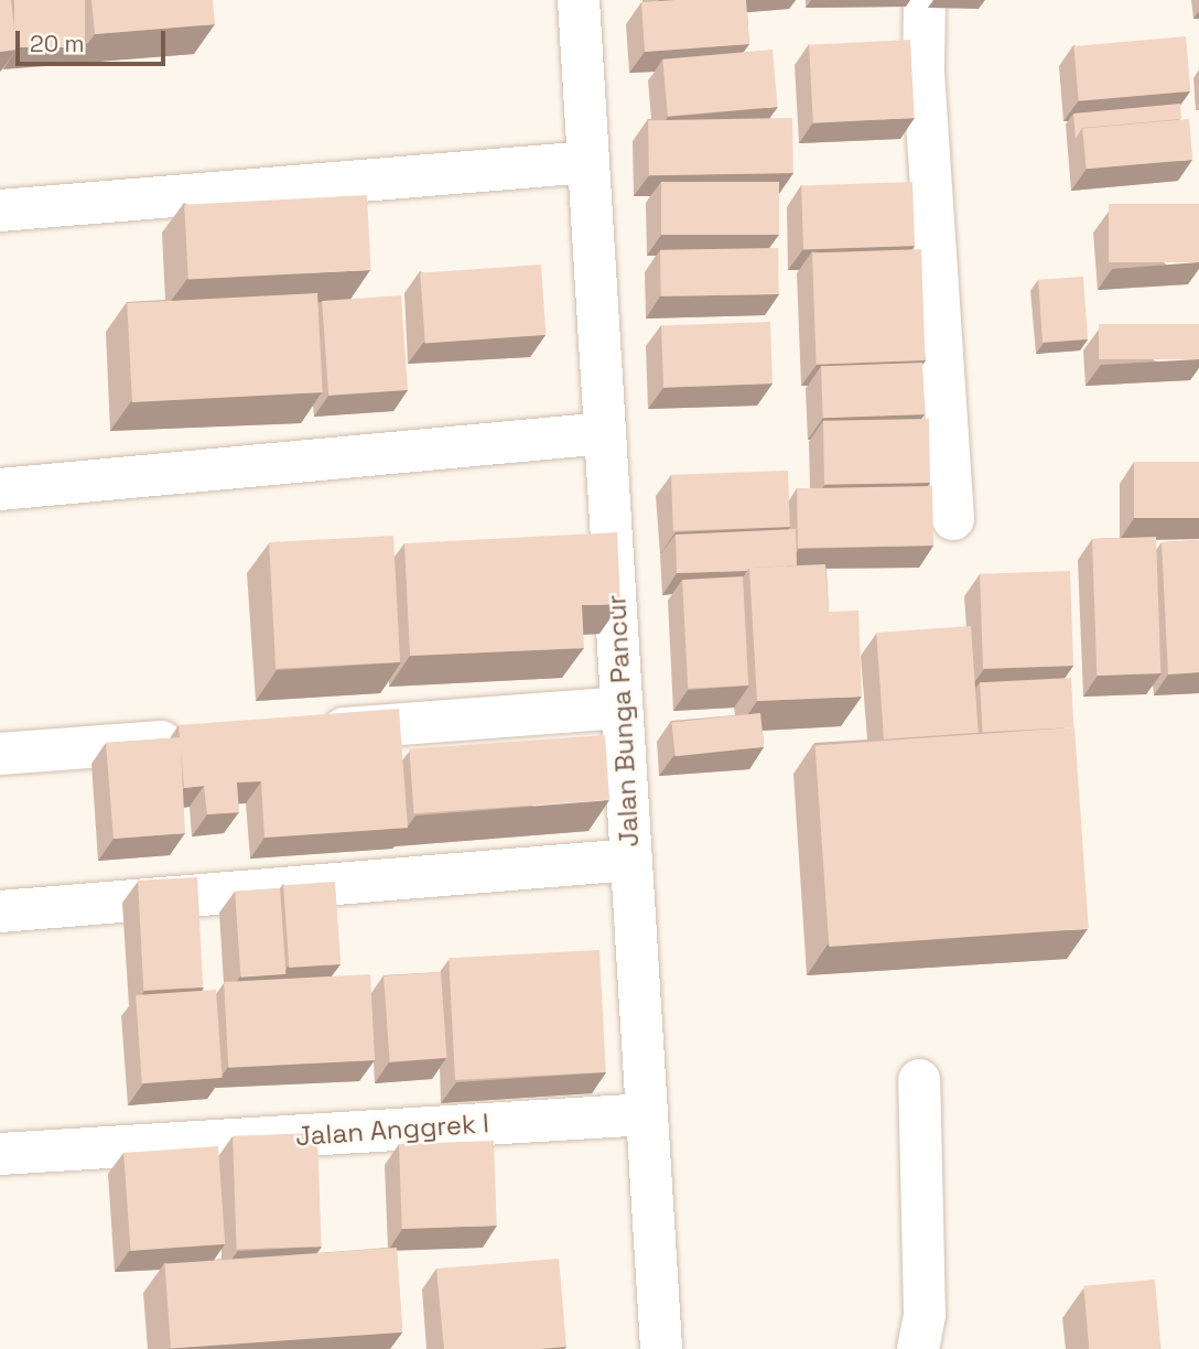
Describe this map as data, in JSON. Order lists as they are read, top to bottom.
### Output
{
  "streets": {
    "street": ["Jalan Bunga Pancur", "Jalan Anggrek I"]
  },
  "crossings": [
    ["Jalan Bunga Pancur", "Jalan Anggrek I"]
  ],
  "scale_bar": "20 m"
}
